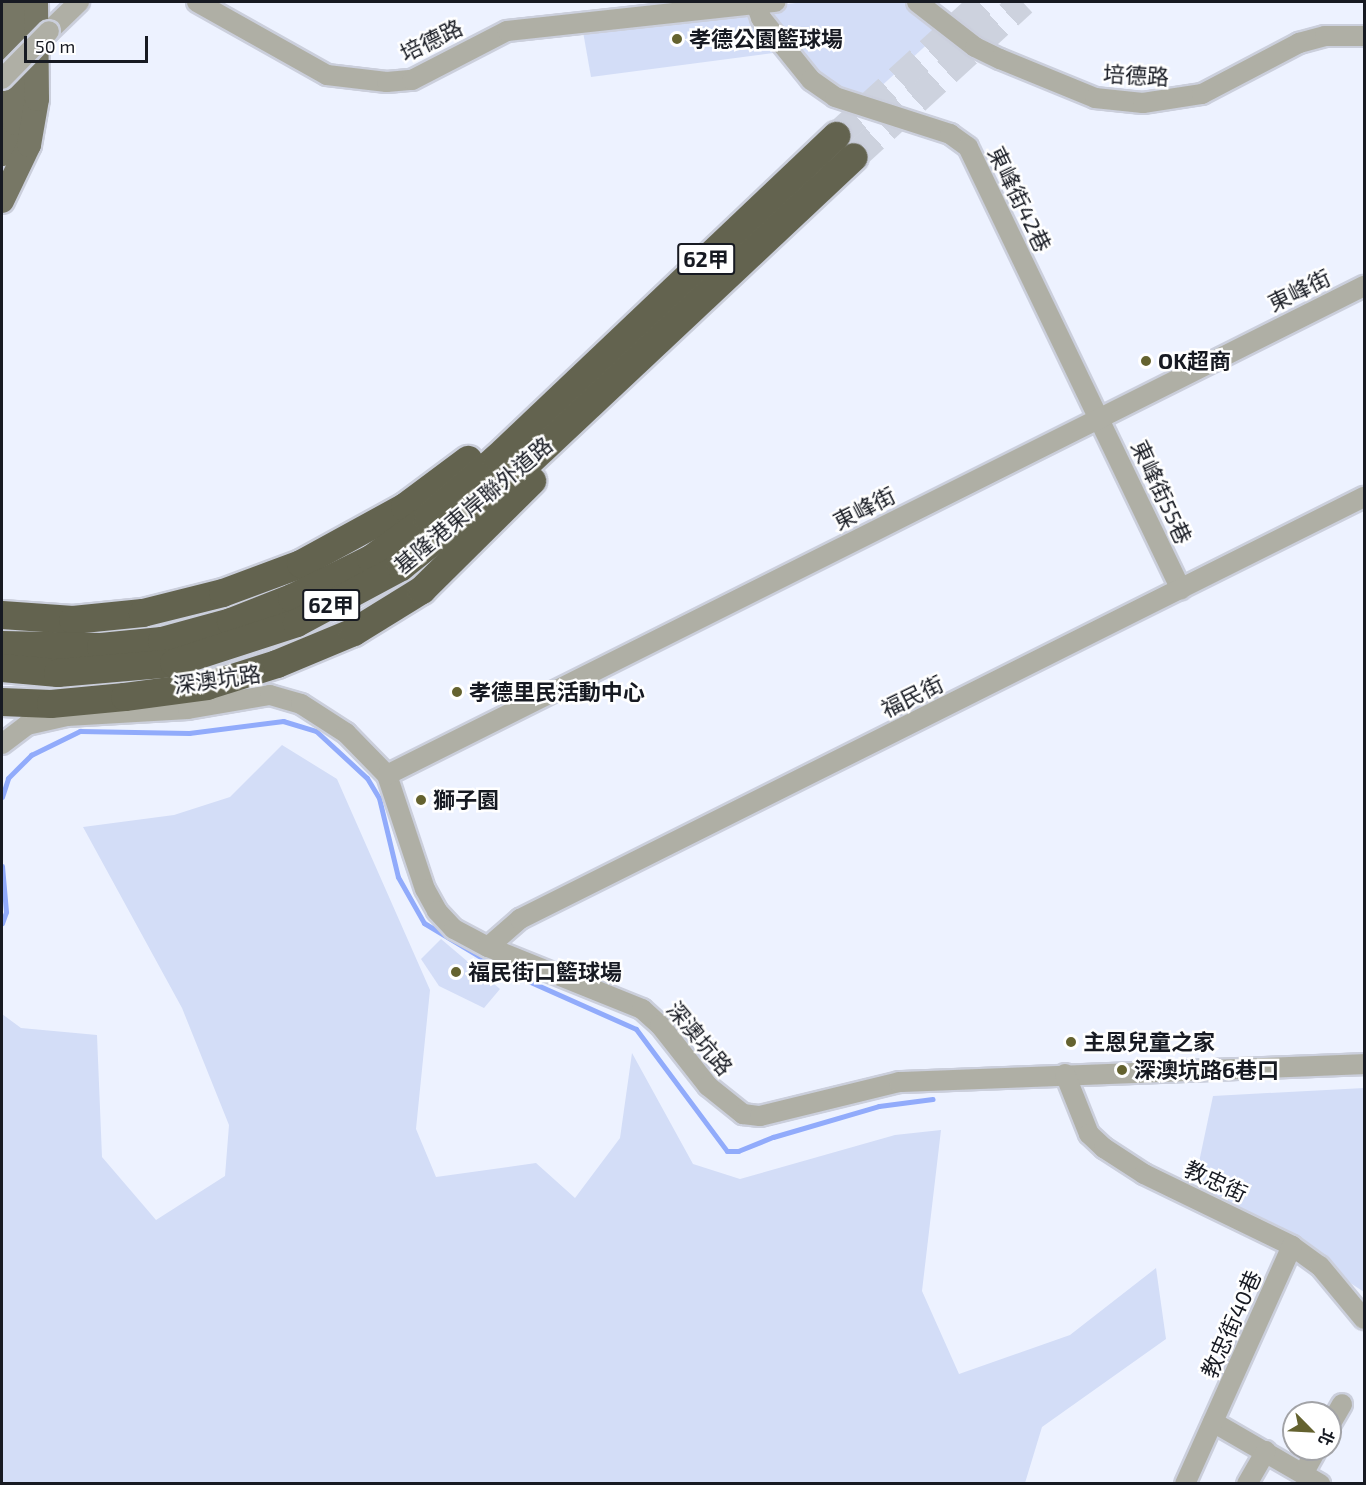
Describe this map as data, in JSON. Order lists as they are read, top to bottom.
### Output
{
  "streets": {
    "highway": ["62甲", "基隆港東岸聯外道路"],
    "street": [
      "培德路",
      "東峰街42巷",
      "東峰街",
      "東峰街55巷",
      "深澳坑路",
      "福民街",
      "教忠街",
      "教忠街40巷"
    ]
  },
  "crossings": [
    ["培德路", "東峰街42巷"],
    ["東峰街42巷", "東峰街"],
    ["東峰街42巷", "東峰街55巷"],
    ["東峰街", "東峰街55巷"],
    ["東峰街", "深澳坑路"],
    ["東峰街55巷", "福民街"],
    ["深澳坑路", "福民街"],
    ["深澳坑路", "教忠街"],
    ["教忠街", "教忠街40巷"]
  ],
  "places": [
    "孝德公園籃球場",
    "OK超商",
    "孝德里民活動中心",
    "獅子園",
    "福民街口籃球場",
    "主恩兒童之家",
    "深澳坑路6巷口"
  ],
  "scale_bar": "50 m",
  "north": "bottom right"
}
